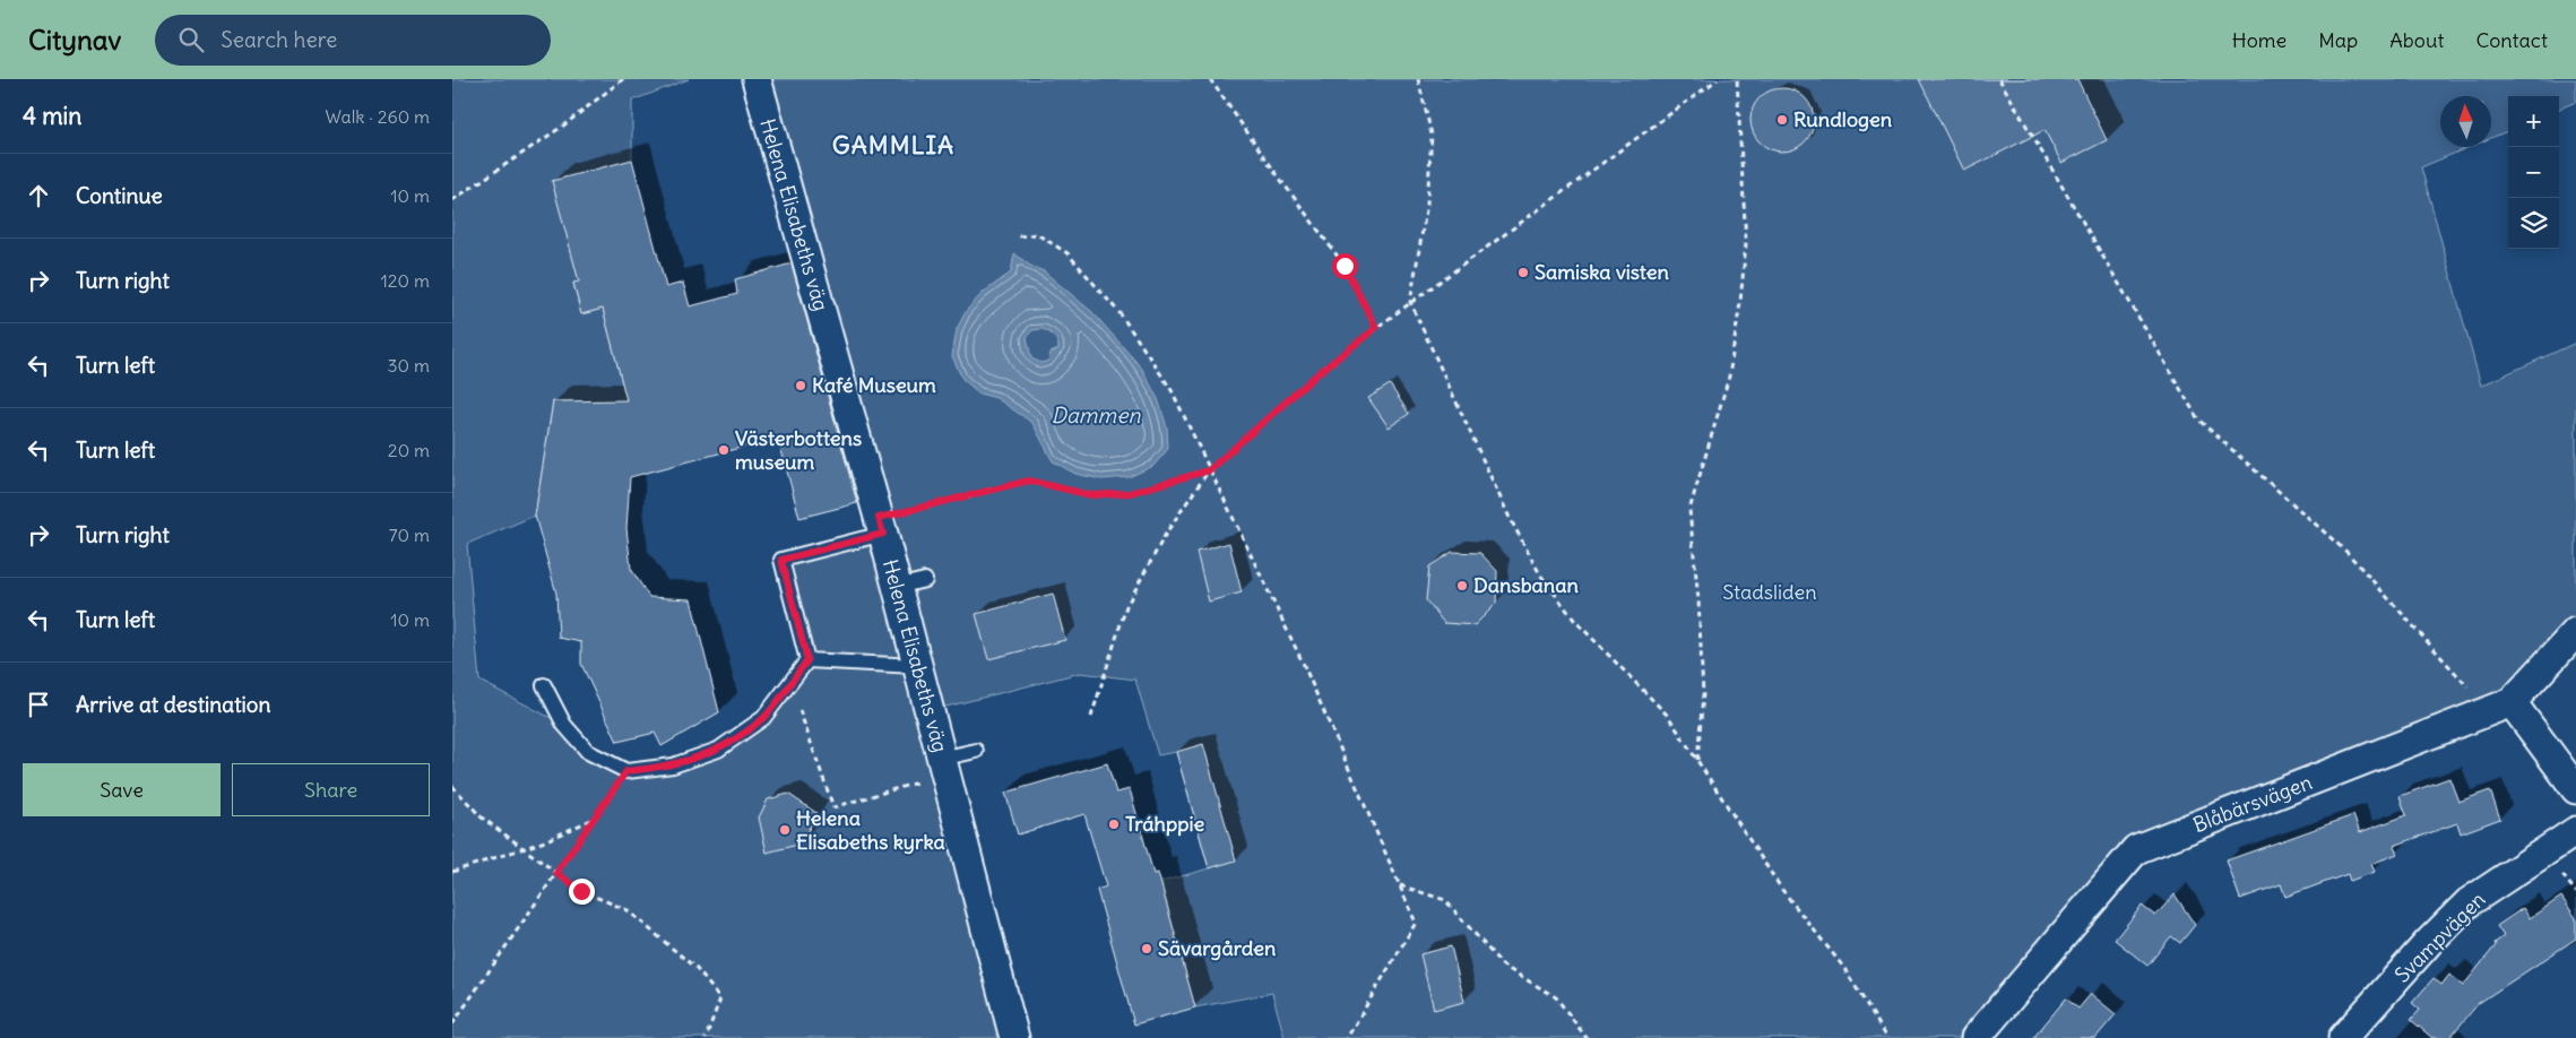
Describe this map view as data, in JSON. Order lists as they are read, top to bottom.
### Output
{
  "streets": {
    "street": ["Helena Elisabeths väg", "Blåbärsvägen", "Svampvägen"]
  },
  "districts": ["GAMMLIA"],
  "water": ["Dammen"],
  "parks": ["Stadsliden"],
  "places": [
    "Rundlogen",
    "Samiska visten",
    "Kafé Museum",
    "Västerbottens museum",
    "Dansbanan",
    "Tráhppie",
    "Helena Elisabeths kyrka",
    "Sävargården"
  ],
  "north": "top",
  "page": {
    "header": "Citynav",
    "search": "Search here",
    "nav": [
      "Home",
      "Map",
      "About",
      "Contact"
    ],
    "heading": ["4 min", "Walk · 260 m"],
    "map_buttons": ["+", "−"],
    "list": [
      ["Continue", "10 m"],
      ["Turn right", "120 m"],
      ["Turn left", "30 m"],
      ["Turn left", "20 m"],
      ["Turn right", "70 m"],
      ["Turn left", "10 m"],
      "Arrive at destination"
    ],
    "buttons": ["Save", "Share"]
  }
}
